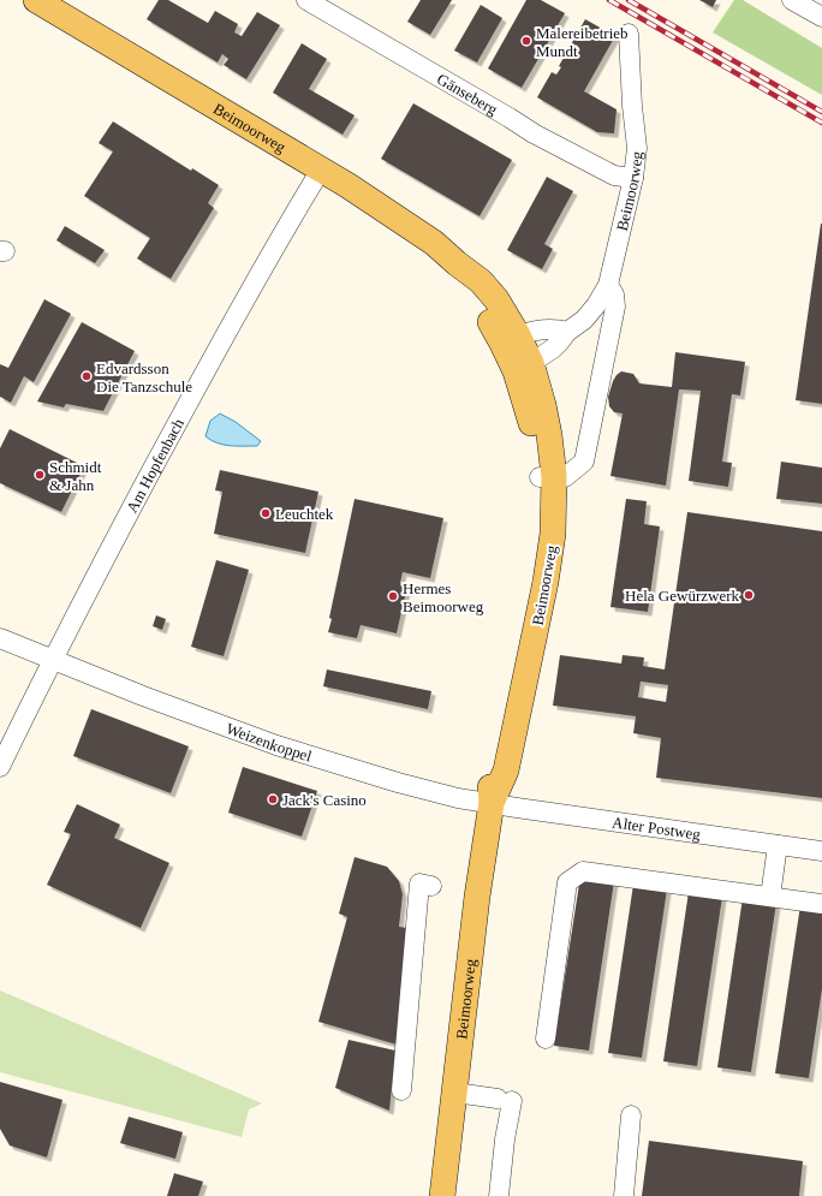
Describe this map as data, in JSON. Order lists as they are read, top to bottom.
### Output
{
  "streets": {
    "main road": ["Beimoorweg"],
    "street": [
      "Gänseberg",
      "Am Hopfenbach",
      "Weizenkoppel",
      "Alter Postweg"
    ]
  },
  "crossings": [
    ["Gänseberg", "Beimoorweg"],
    ["Beimoorweg", "Am Hopfenbach"],
    ["Beimoorweg", "Weizenkoppel"],
    ["Beimoorweg", "Alter Postweg"],
    ["Am Hopfenbach", "Weizenkoppel"],
    ["Weizenkoppel", "Alter Postweg"]
  ],
  "places": [
    "Malereibetrieb Mundt",
    "Edvardsson Die Tanzschule",
    "Schmidt & Jahn",
    "Leuchtek",
    "Hela Gewürzwerk",
    "Hermes Beimoorweg",
    "Jack's Casino"
  ]
}
